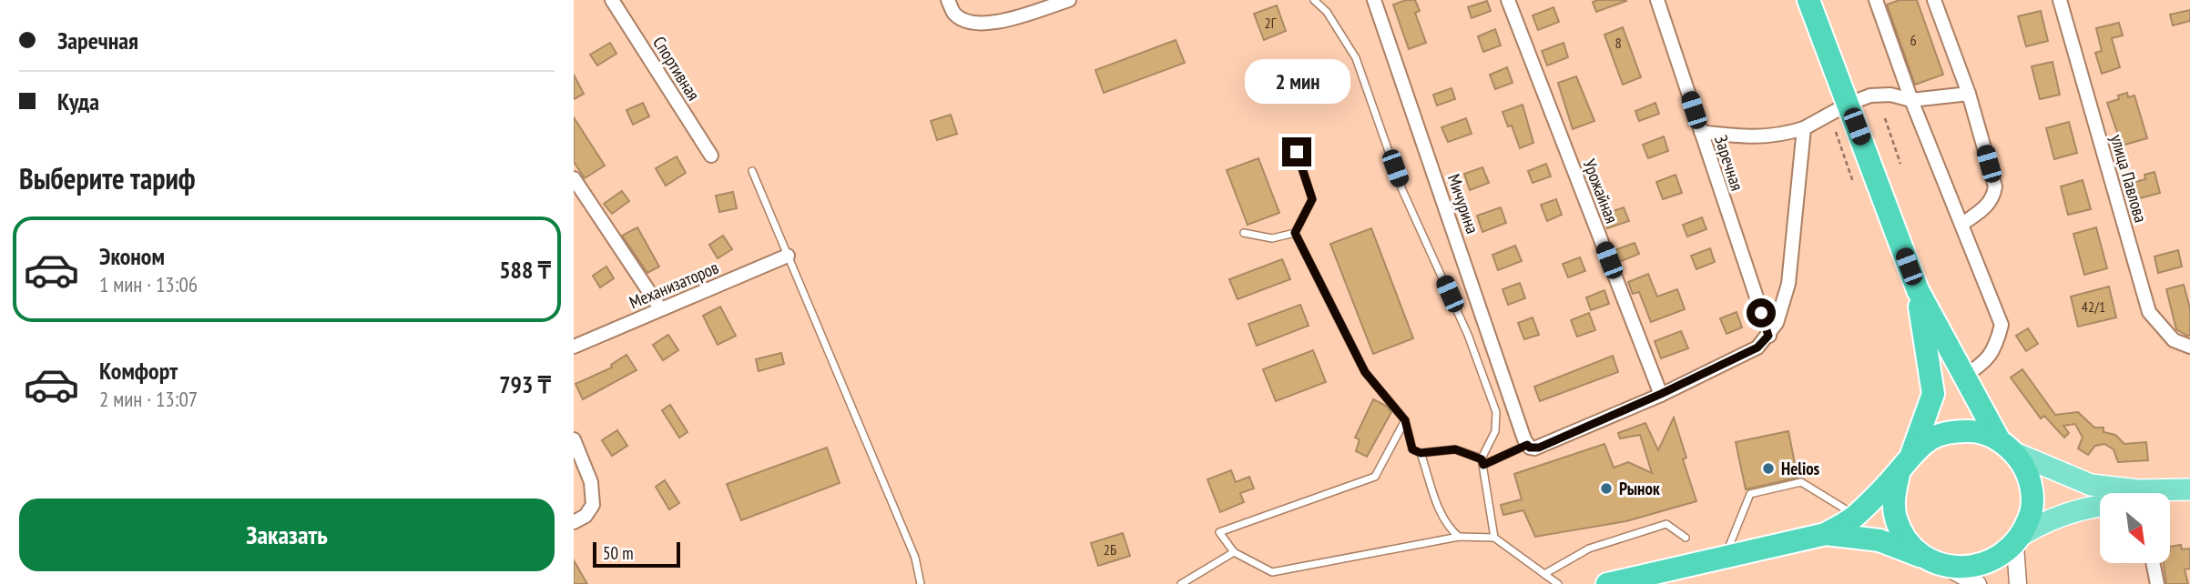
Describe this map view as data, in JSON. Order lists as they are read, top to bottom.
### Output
{
  "streets": {
    "street": [
      "Спортивная",
      "Заречная",
      "улица Павлова",
      "Урожайная",
      "Мичурина",
      "Механизаторов"
    ]
  },
  "places": ["Helios", "Рынок"],
  "house_numbers": [
    "2Г",
    "6",
    "8",
    "42/1",
    "2Б"
  ],
  "scale_bar": "50 m",
  "north": "bottom right",
  "page": {
    "banner": ["Заречная", "Куда"],
    "bubble": "2 мин",
    "heading": "Выберите тариф",
    "list": [
      {
        "name": "Эконом",
        "note": "1 мин · 13:06",
        "value": "588 ₸"
      },
      {
        "name": "Комфорт",
        "note": "2 мин · 13:07",
        "value": "793 ₸"
      }
    ],
    "buttons": "Заказать",
    "scale": "50 m"
  }
}
